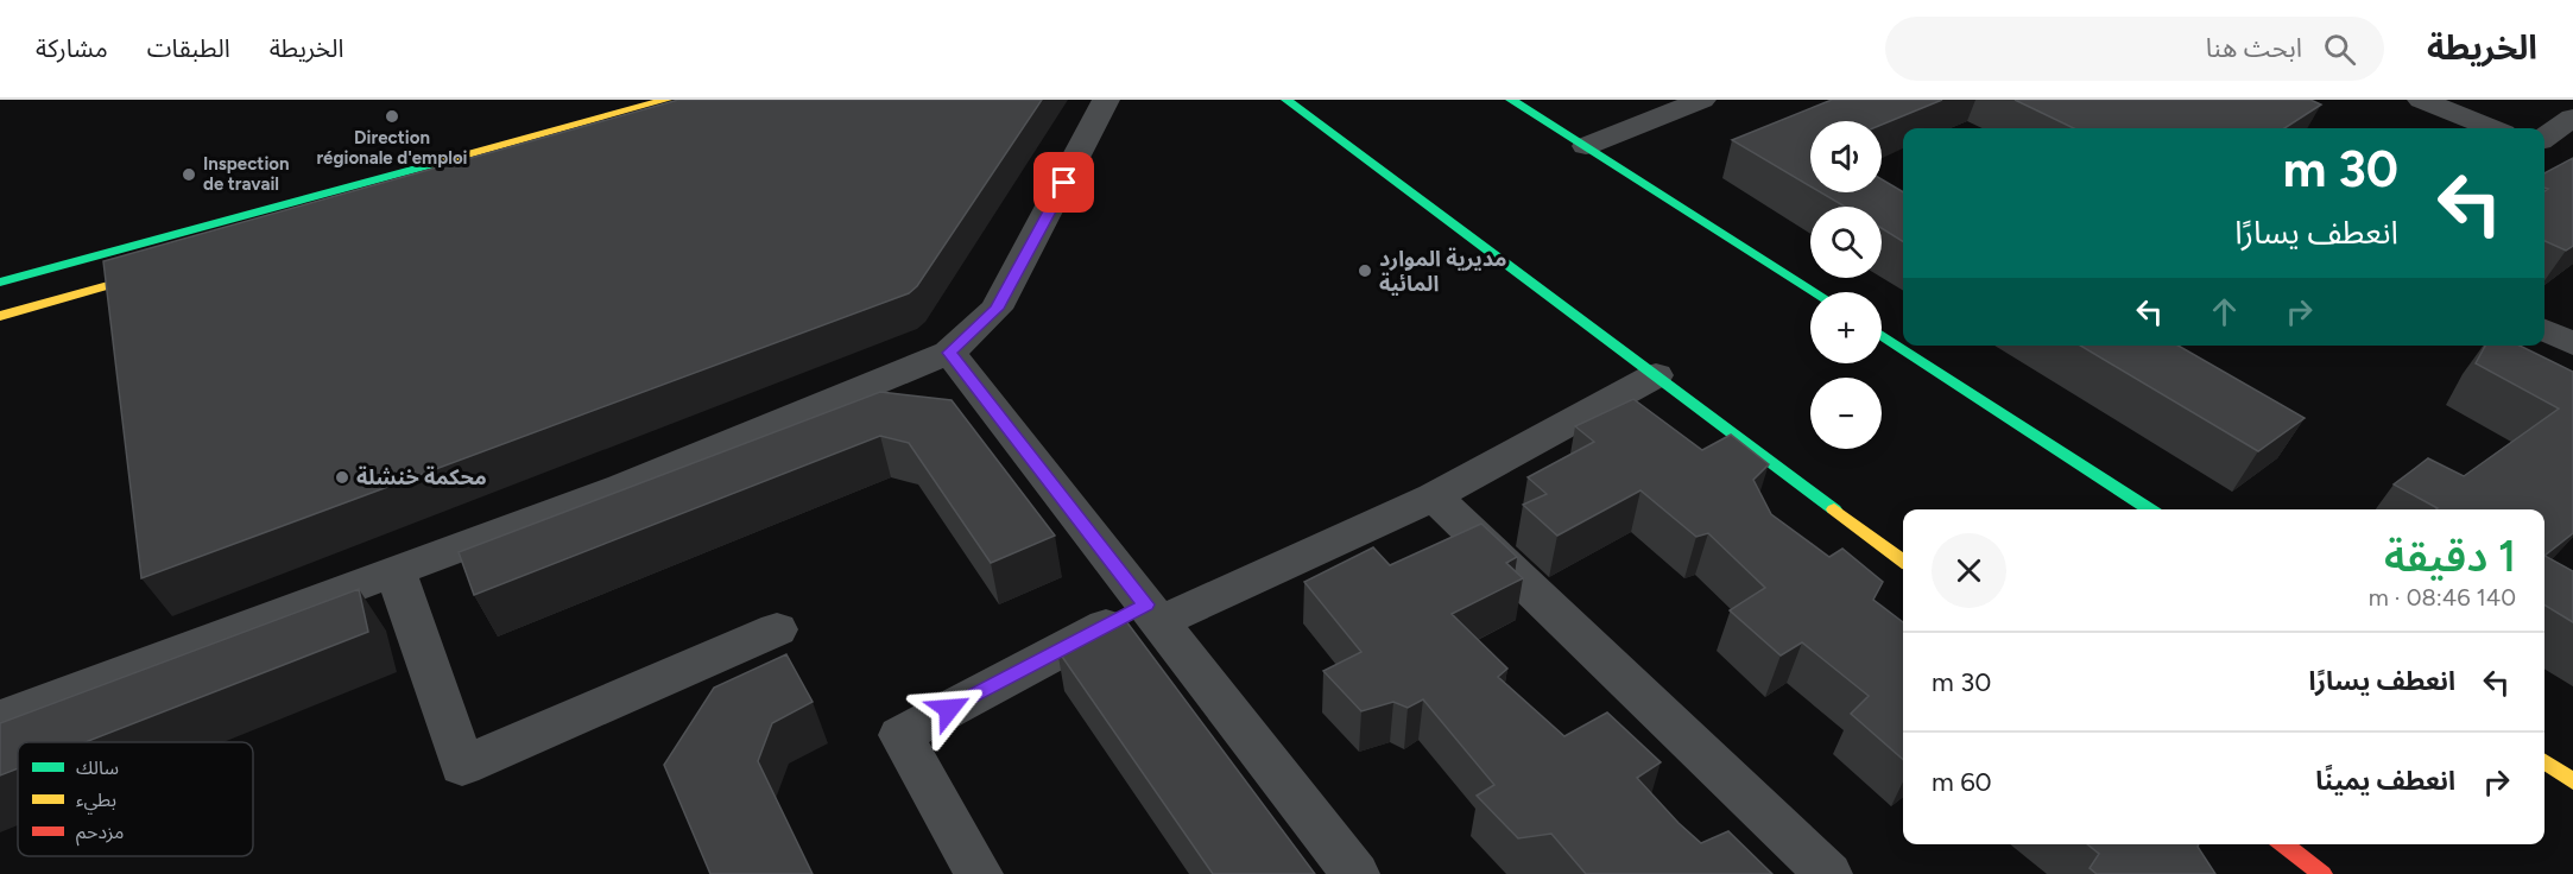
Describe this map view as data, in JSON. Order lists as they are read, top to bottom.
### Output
{
  "places": [
    "Direction régionale d'emploi",
    "Inspection de travail",
    "مديرية الموارد المائية",
    "محكمة خنشلة"
  ],
  "legend": ["سالك", "بطيء", "مزدحم"],
  "page": {
    "header": "الخريطة",
    "search": "ابحث هنا",
    "nav": ["الخريطة", "الطبقات", "مشاركة"],
    "map_buttons": ["+", "−"],
    "turn": ["30 m", "انعطف يسارًا"],
    "heading": ["1 دقيقة", "140 m · 08:46"],
    "list": [
      {
        "name": "انعطف يسارًا",
        "value": "30 m"
      },
      {
        "name": "انعطف يمينًا",
        "value": "60 m"
      }
    ]
  }
}
